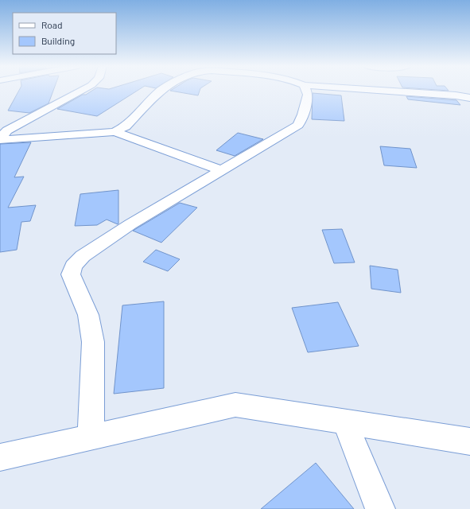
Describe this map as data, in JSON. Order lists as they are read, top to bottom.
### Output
{
  "legend": ["Road", "Building"]
}
